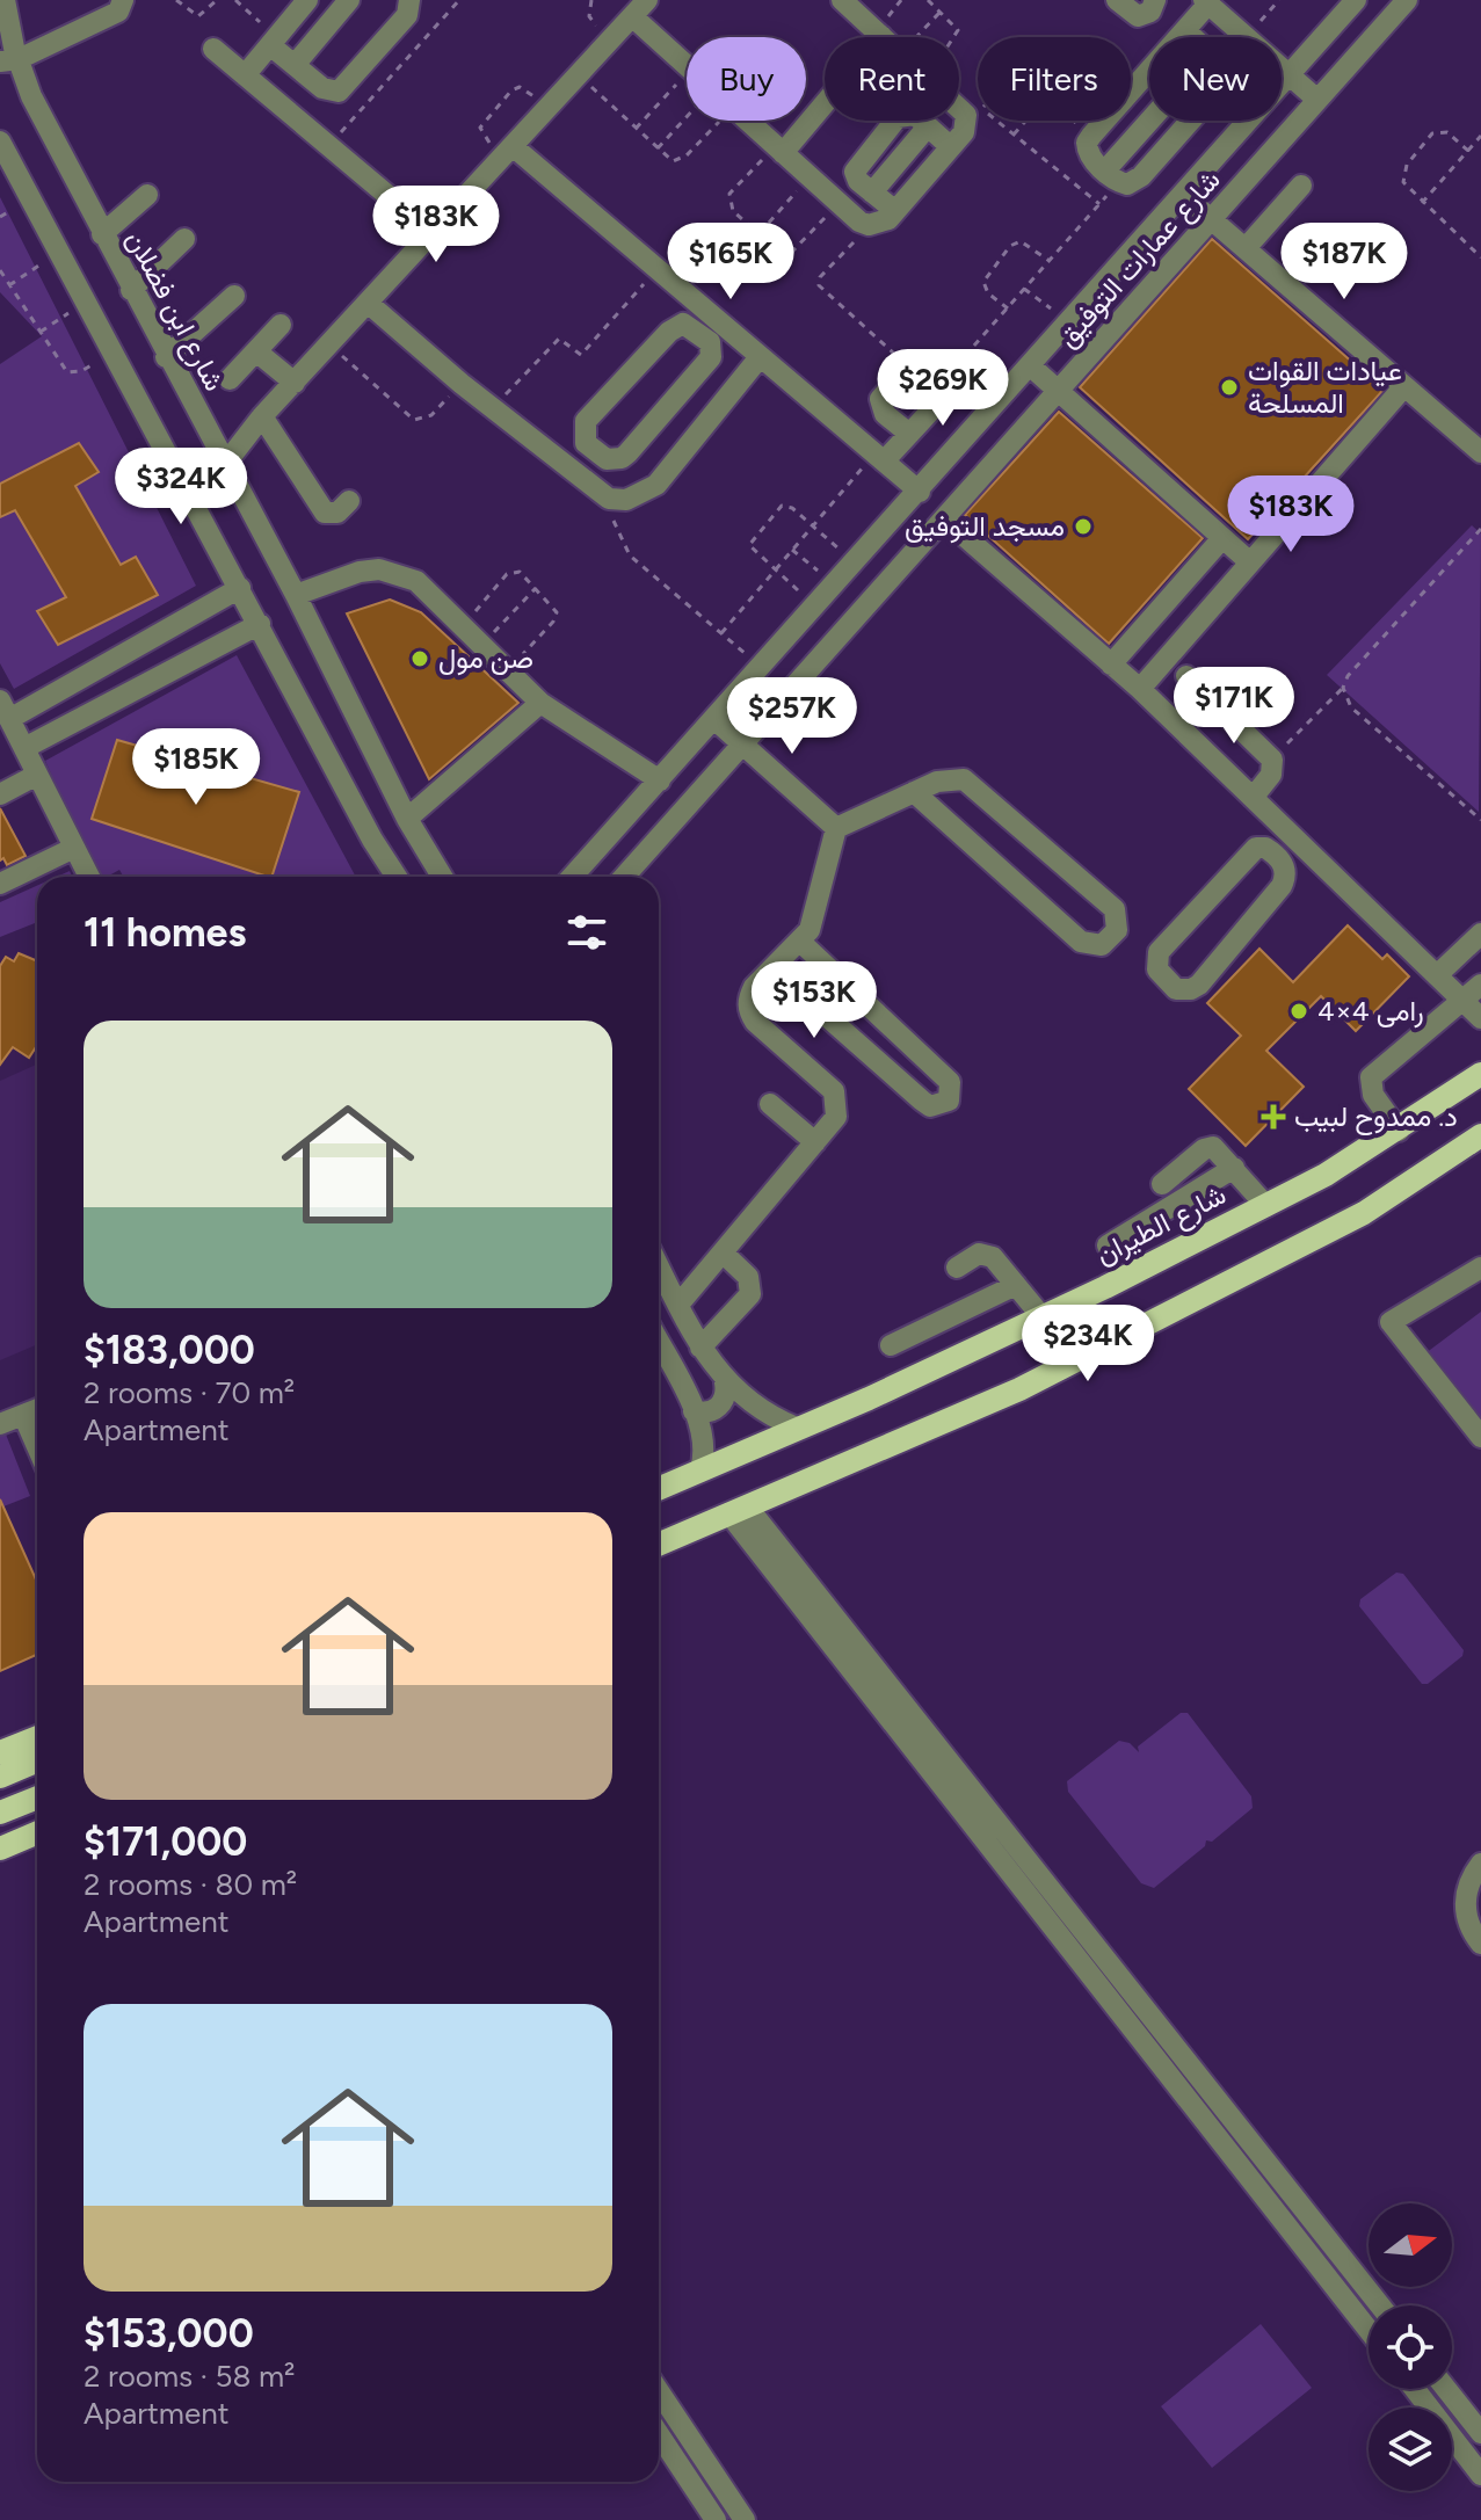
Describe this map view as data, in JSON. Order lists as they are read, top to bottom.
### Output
{
  "streets": {
    "main road": ["شارع الطيران"],
    "street": ["شارع عمارات التوفيق", "شارع ابن فضلان"]
  },
  "places": {
    "other": [
      "عيادات القوات المسلحة",
      "مسجد التوفيق",
      "صن مول",
      "رامى 4×4"
    ],
    "health": ["د. ممدوح لبيب"]
  },
  "north": "right",
  "page": {
    "chip": [
      "Buy",
      "Rent",
      "Filters",
      "New"
    ],
    "price": [
      "$183K",
      "$165K",
      "$187K",
      "$269K",
      "$324K",
      "$183K",
      "$171K",
      "$257K",
      "$185K",
      "$153K",
      "$234K"
    ],
    "heading": "11 homes",
    "list": [
      {
        "name": "$183,000",
        "note": "2 rooms · 70 m² · Apartment"
      },
      {
        "name": "$171,000",
        "note": "2 rooms · 80 m² · Apartment"
      },
      {
        "name": "$153,000",
        "note": "2 rooms · 58 m² · Apartment"
      }
    ]
  }
}
